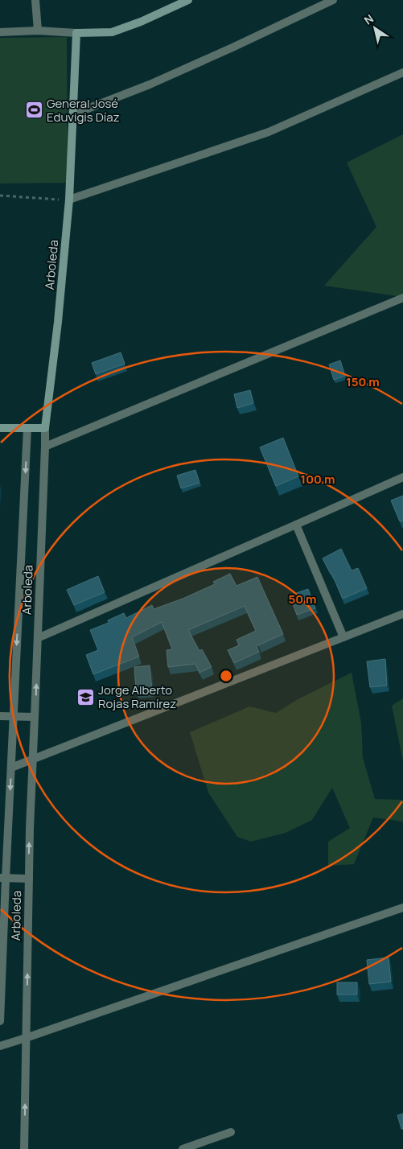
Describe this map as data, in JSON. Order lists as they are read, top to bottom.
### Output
{
  "streets": {
    "street": ["Arboleda"]
  },
  "places": {
    "sports": ["General José Eduvigis Díaz"],
    "school or university": ["Jorge Alberto Rojas Ramírez"]
  },
  "north": "top left",
  "rings": ["150 m", "100 m", "50 m"]
}
